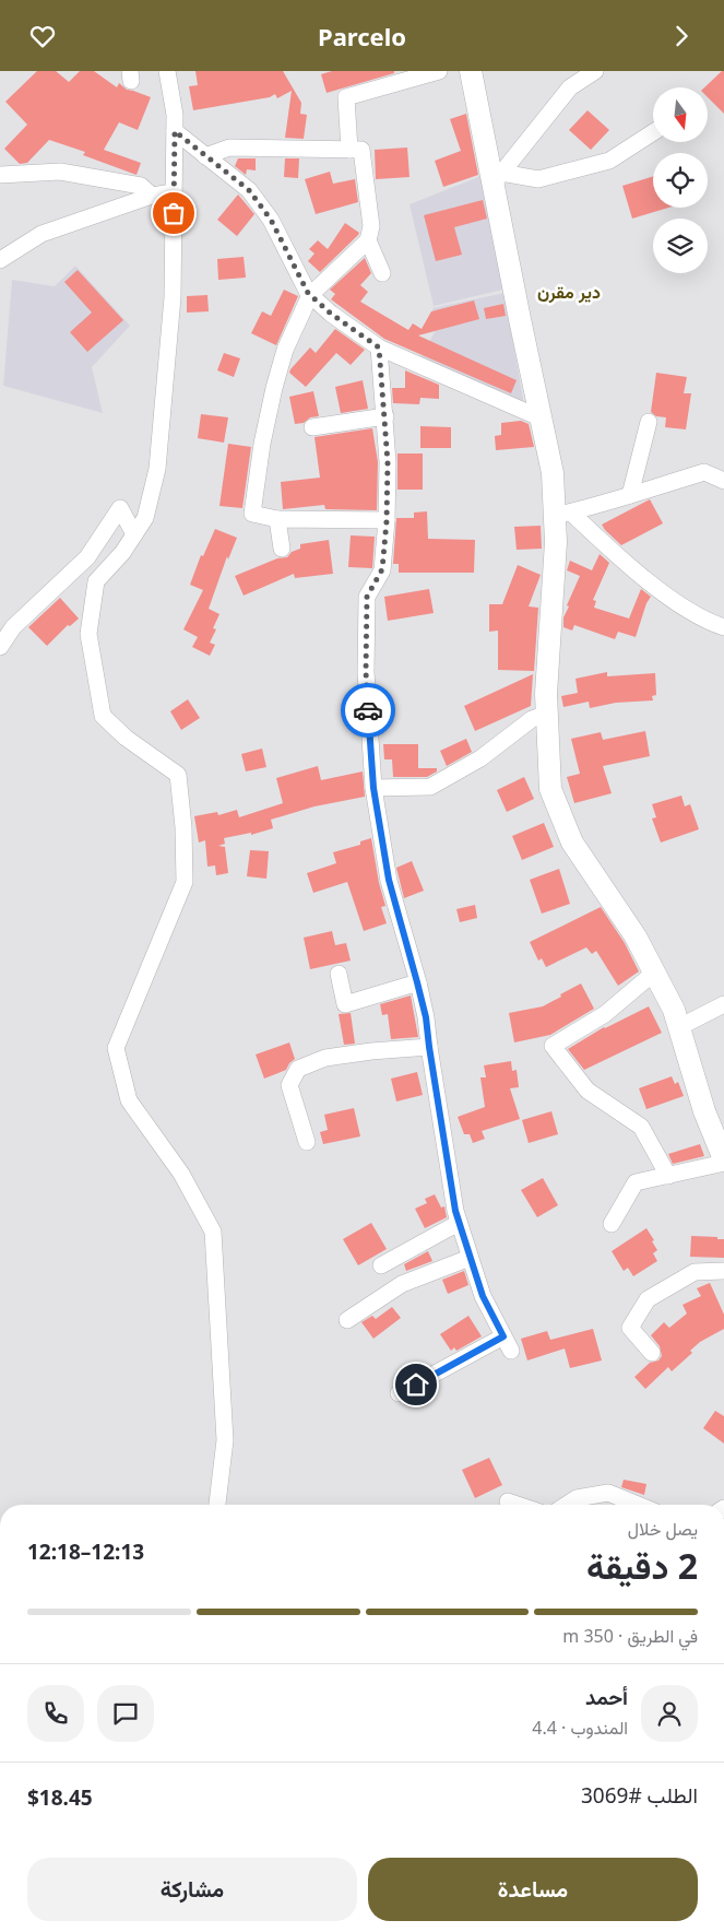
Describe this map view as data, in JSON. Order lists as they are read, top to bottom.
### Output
{
  "districts": ["دير مقرن"],
  "north": "bottom",
  "page": {
    "header": "Parcelo",
    "heading": ["2 دقيقة", "يصل خلال", "12:13–12:18"],
    "panel": [
      "أحمد",
      "المندوب · 4.4",
      "الطلب #3069",
      "$18.45"
    ],
    "bar": "في الطريق · 350 m",
    "buttons": ["مساعدة", "مشاركة"]
  }
}
